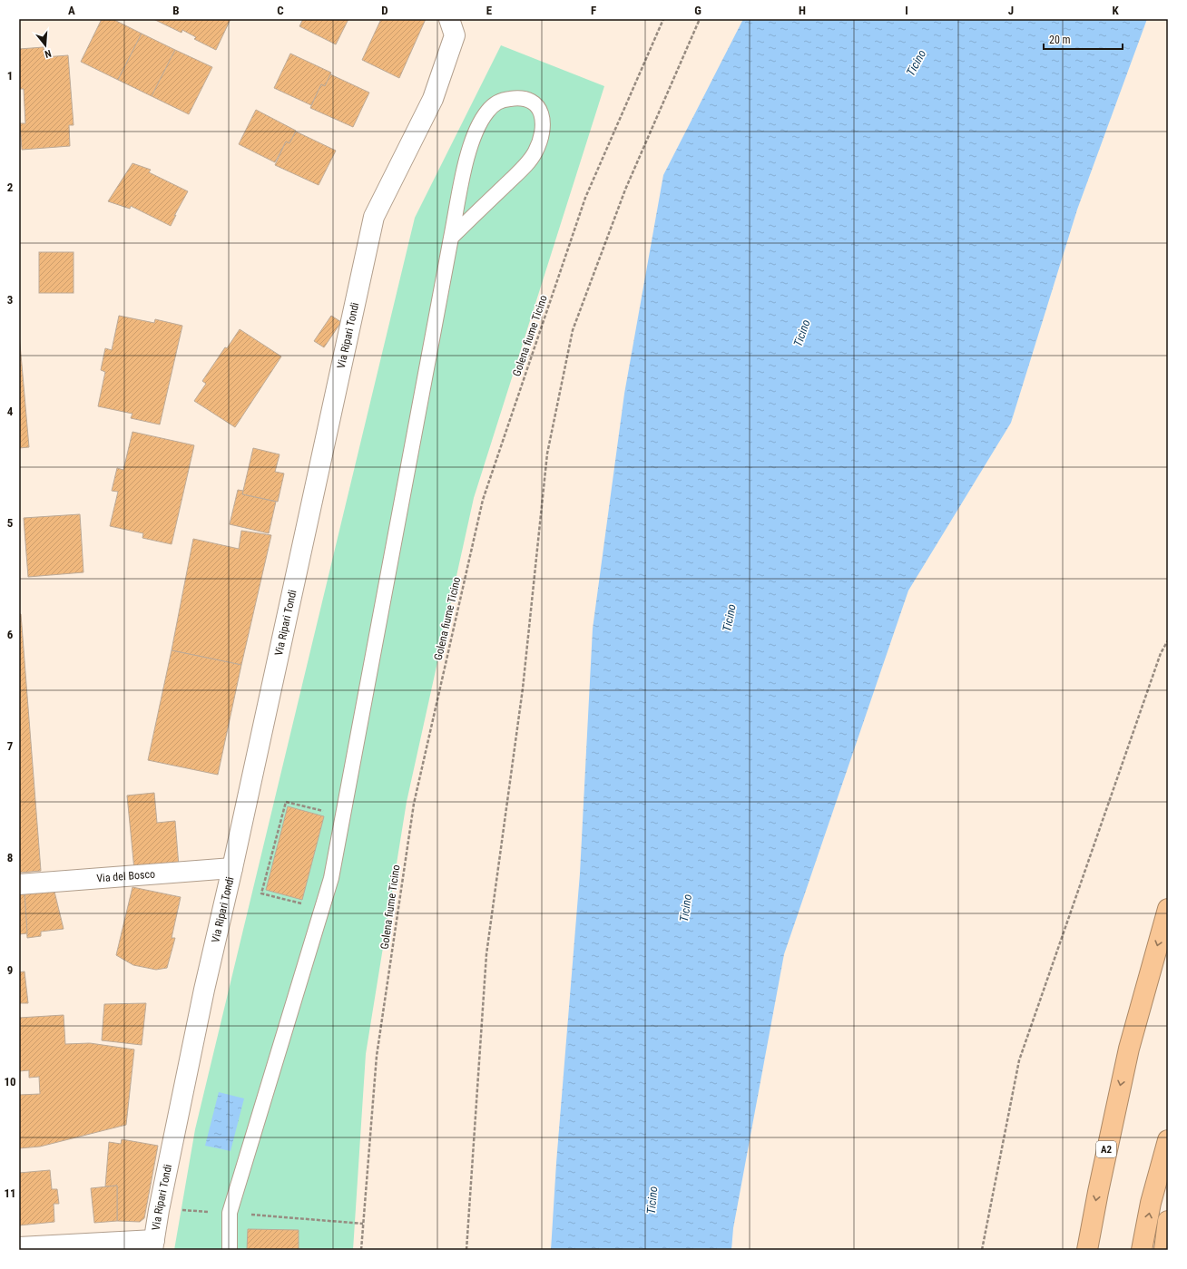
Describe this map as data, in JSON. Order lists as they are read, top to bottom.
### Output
{
  "streets": {
    "highway": ["A2"],
    "street": ["Via Ripari Tondi", "Via del Bosco"],
    "path": ["Golena fiume Ticino"]
  },
  "crossings": [
    ["Via Ripari Tondi", "Via del Bosco"]
  ],
  "water": ["Ticino"],
  "scale_bar": "20 m",
  "north": "bottom",
  "grid": {
    "columns": [
      "A",
      "B",
      "C",
      "D",
      "E",
      "F",
      "G",
      "H",
      "I",
      "J",
      "K"
    ],
    "rows": [
      "1",
      "2",
      "3",
      "4",
      "5",
      "6",
      "7",
      "8",
      "9",
      "10",
      "11"
    ]
  }
}
